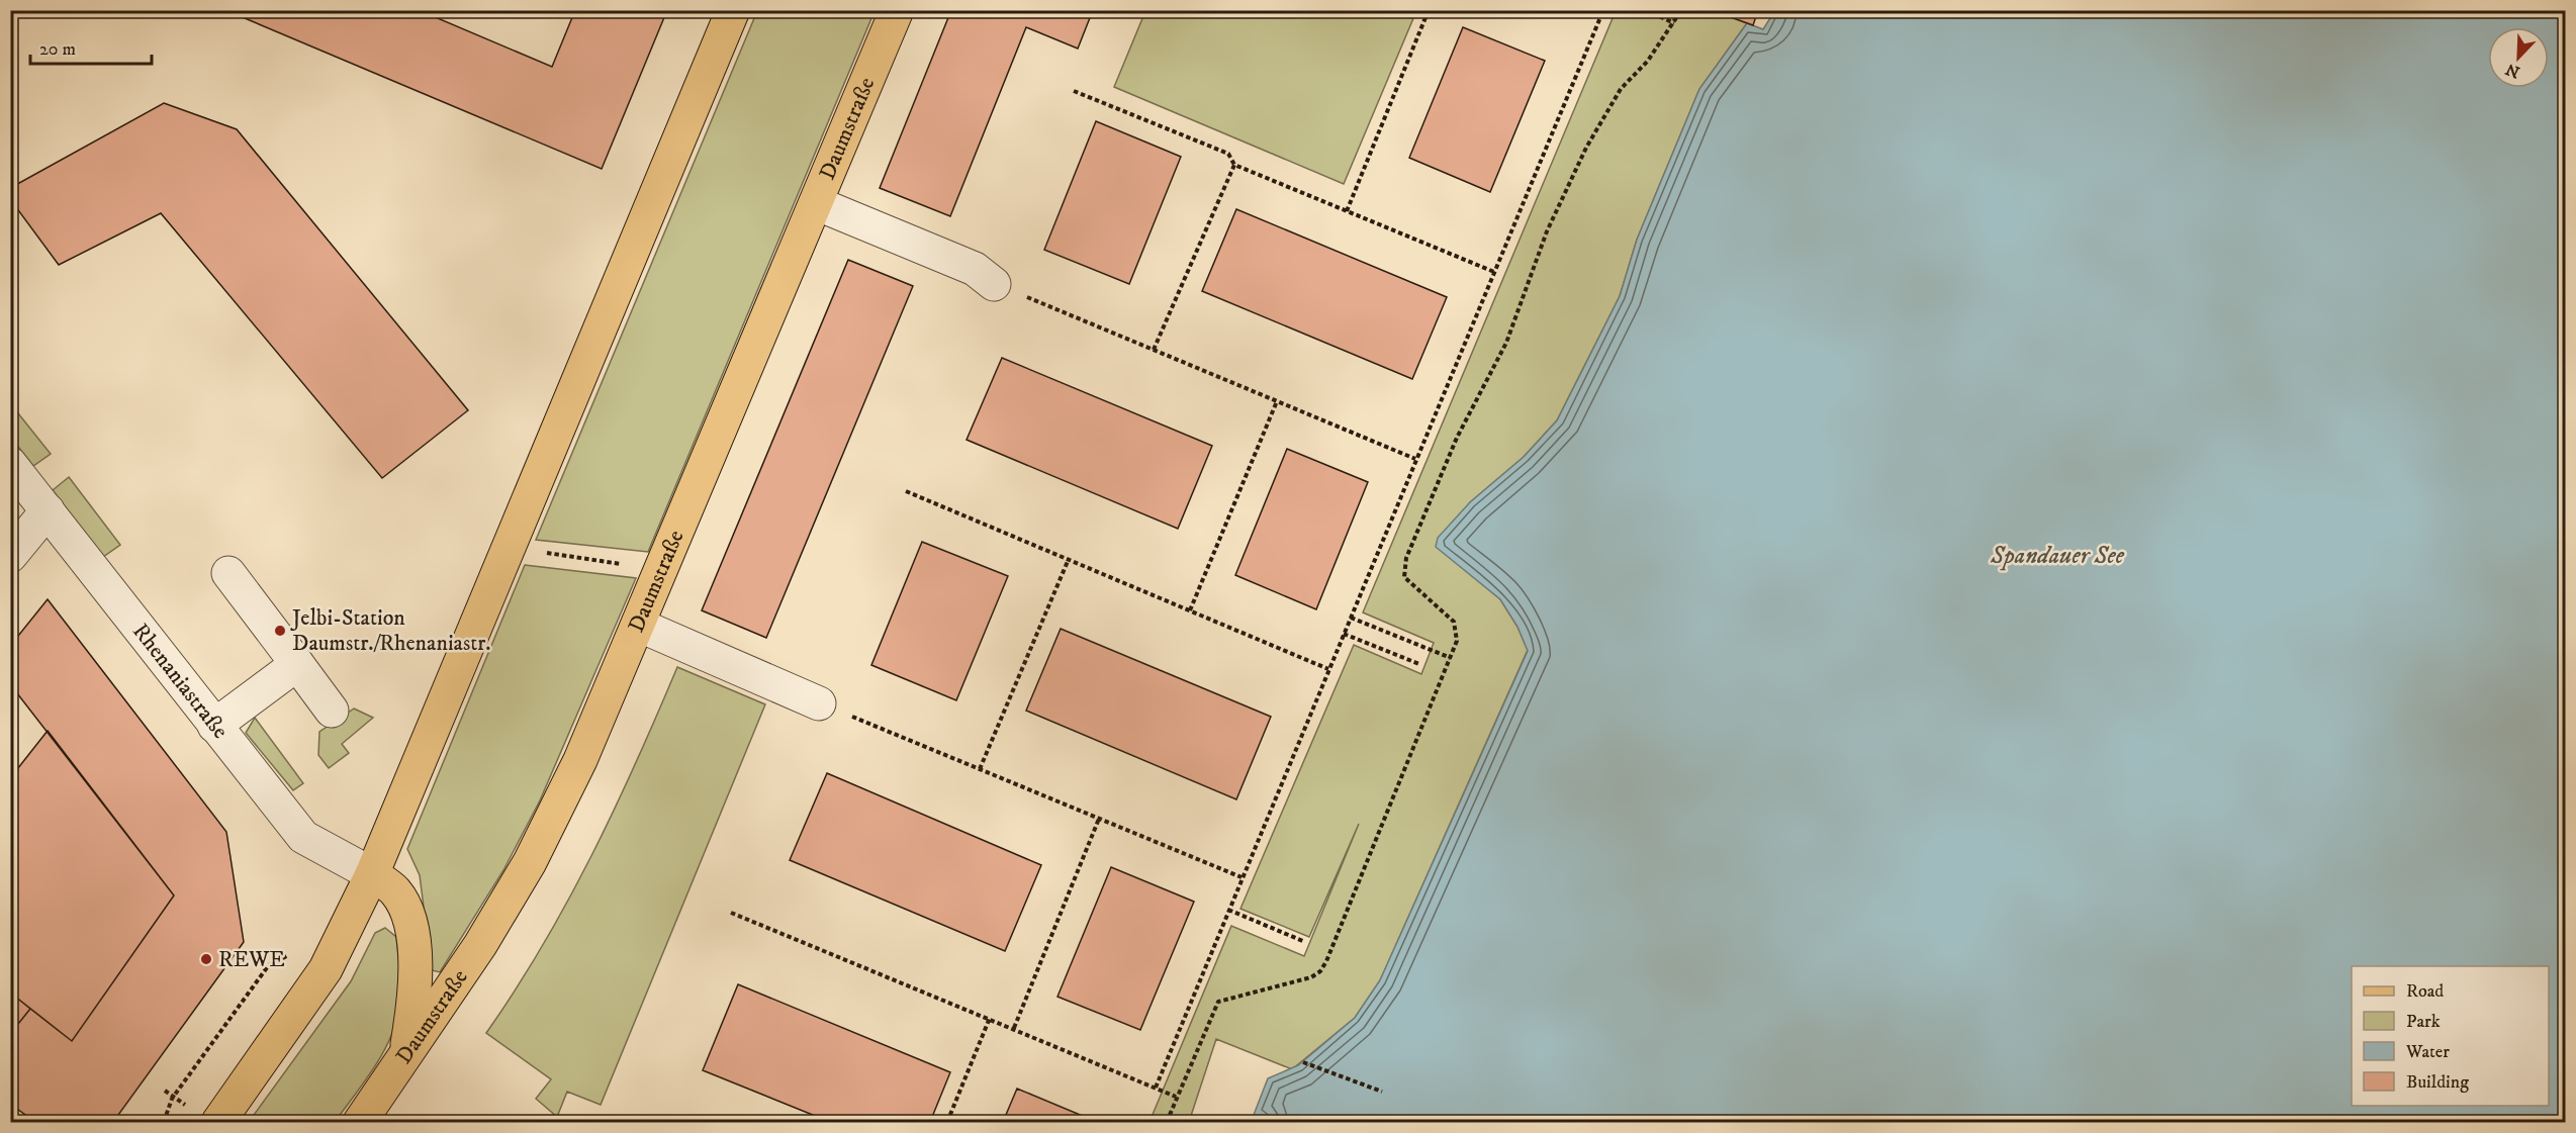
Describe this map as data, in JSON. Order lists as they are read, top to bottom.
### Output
{
  "streets": {
    "main road": ["Daumstraße"],
    "street": ["Rhenaniastraße"]
  },
  "water": ["Spandauer See"],
  "places": ["Jelbi-Station Daumstr./Rhenaniastr.", "REWE"],
  "legend": [
    "Road",
    "Park",
    "Water",
    "Building"
  ],
  "scale_bar": "20 m",
  "north": "bottom left"
}
